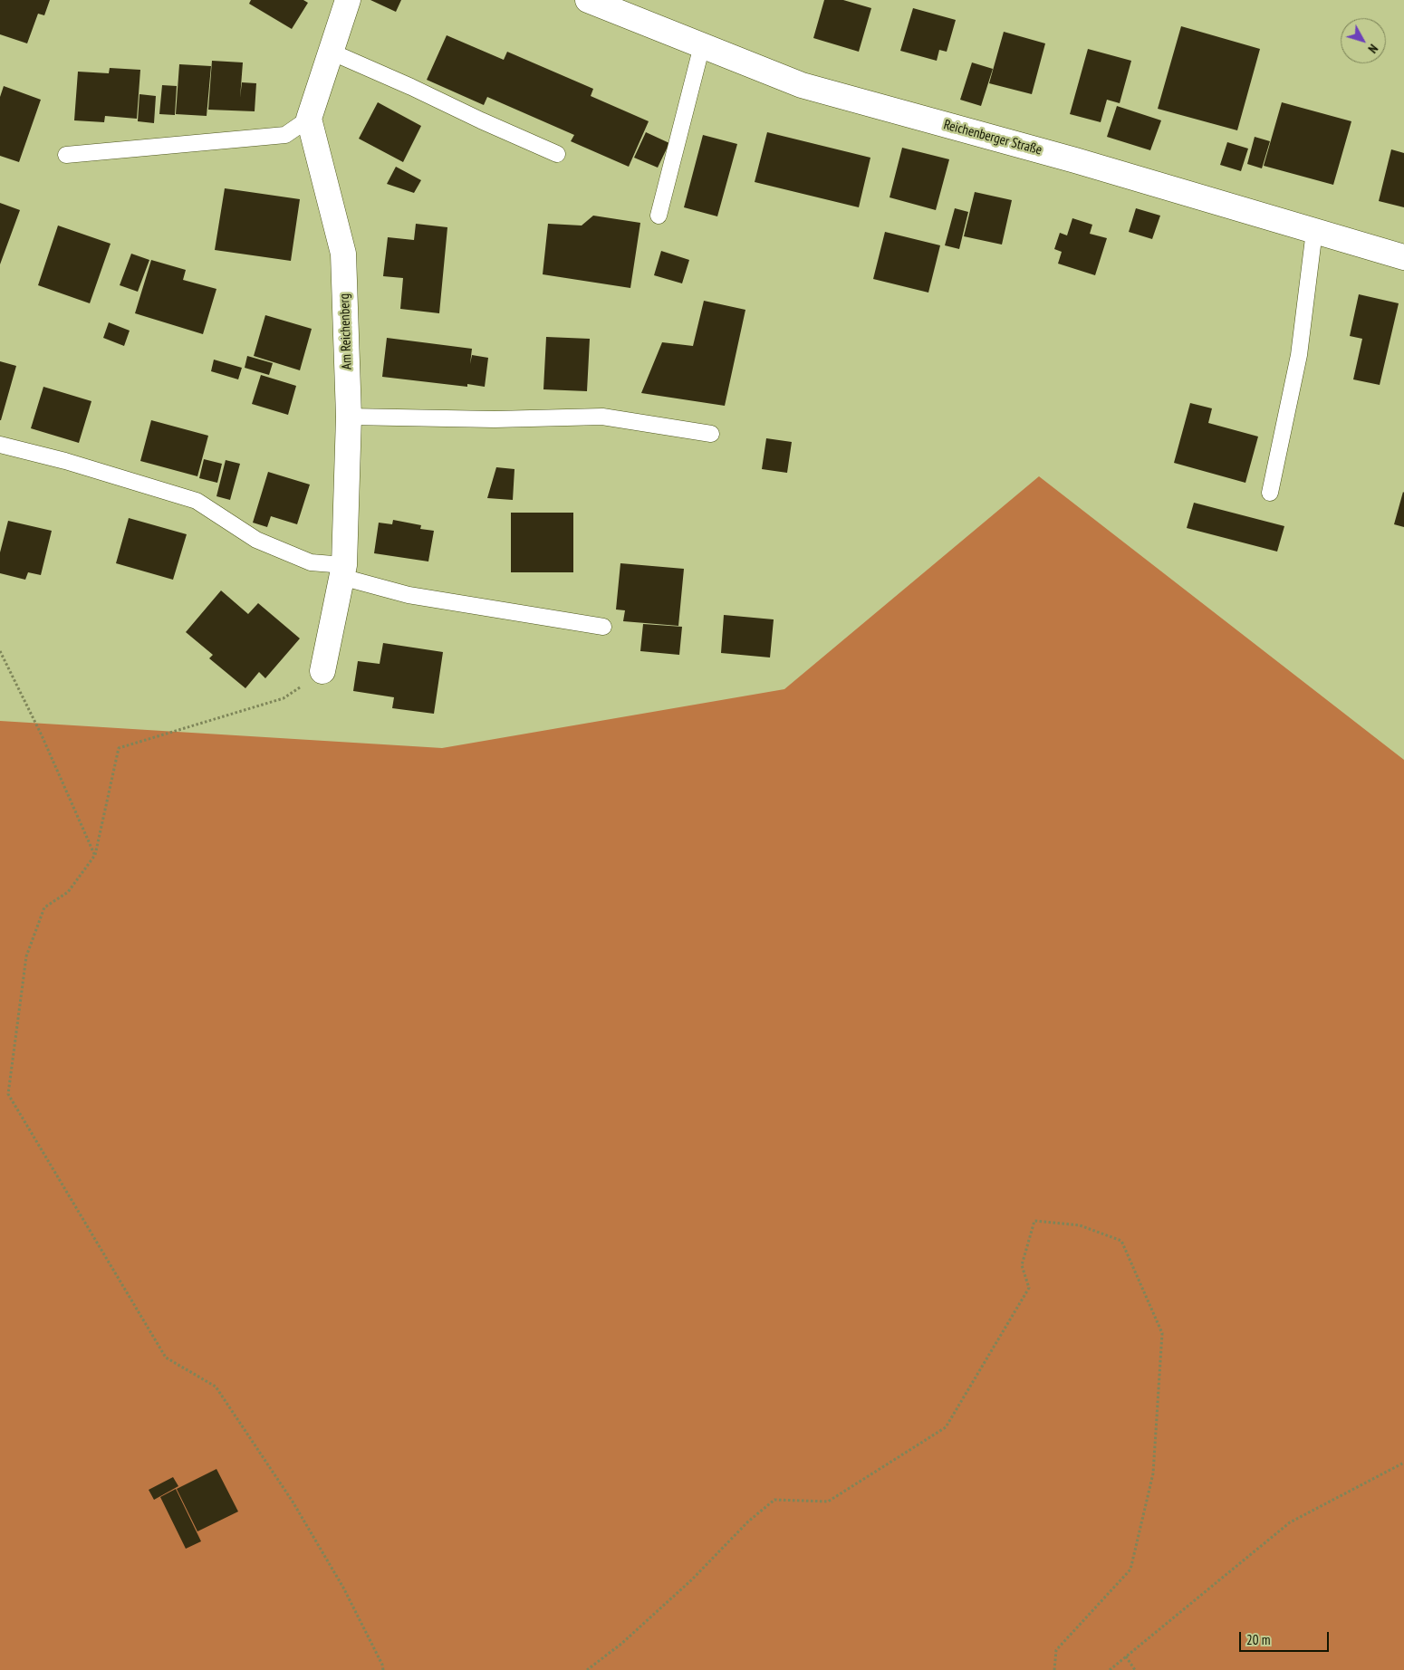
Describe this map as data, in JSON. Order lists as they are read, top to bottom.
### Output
{
  "streets": {
    "street": ["Reichenberger Straße", "Am Reichenberg"]
  },
  "scale_bar": "20 m",
  "north": "bottom right"
}
